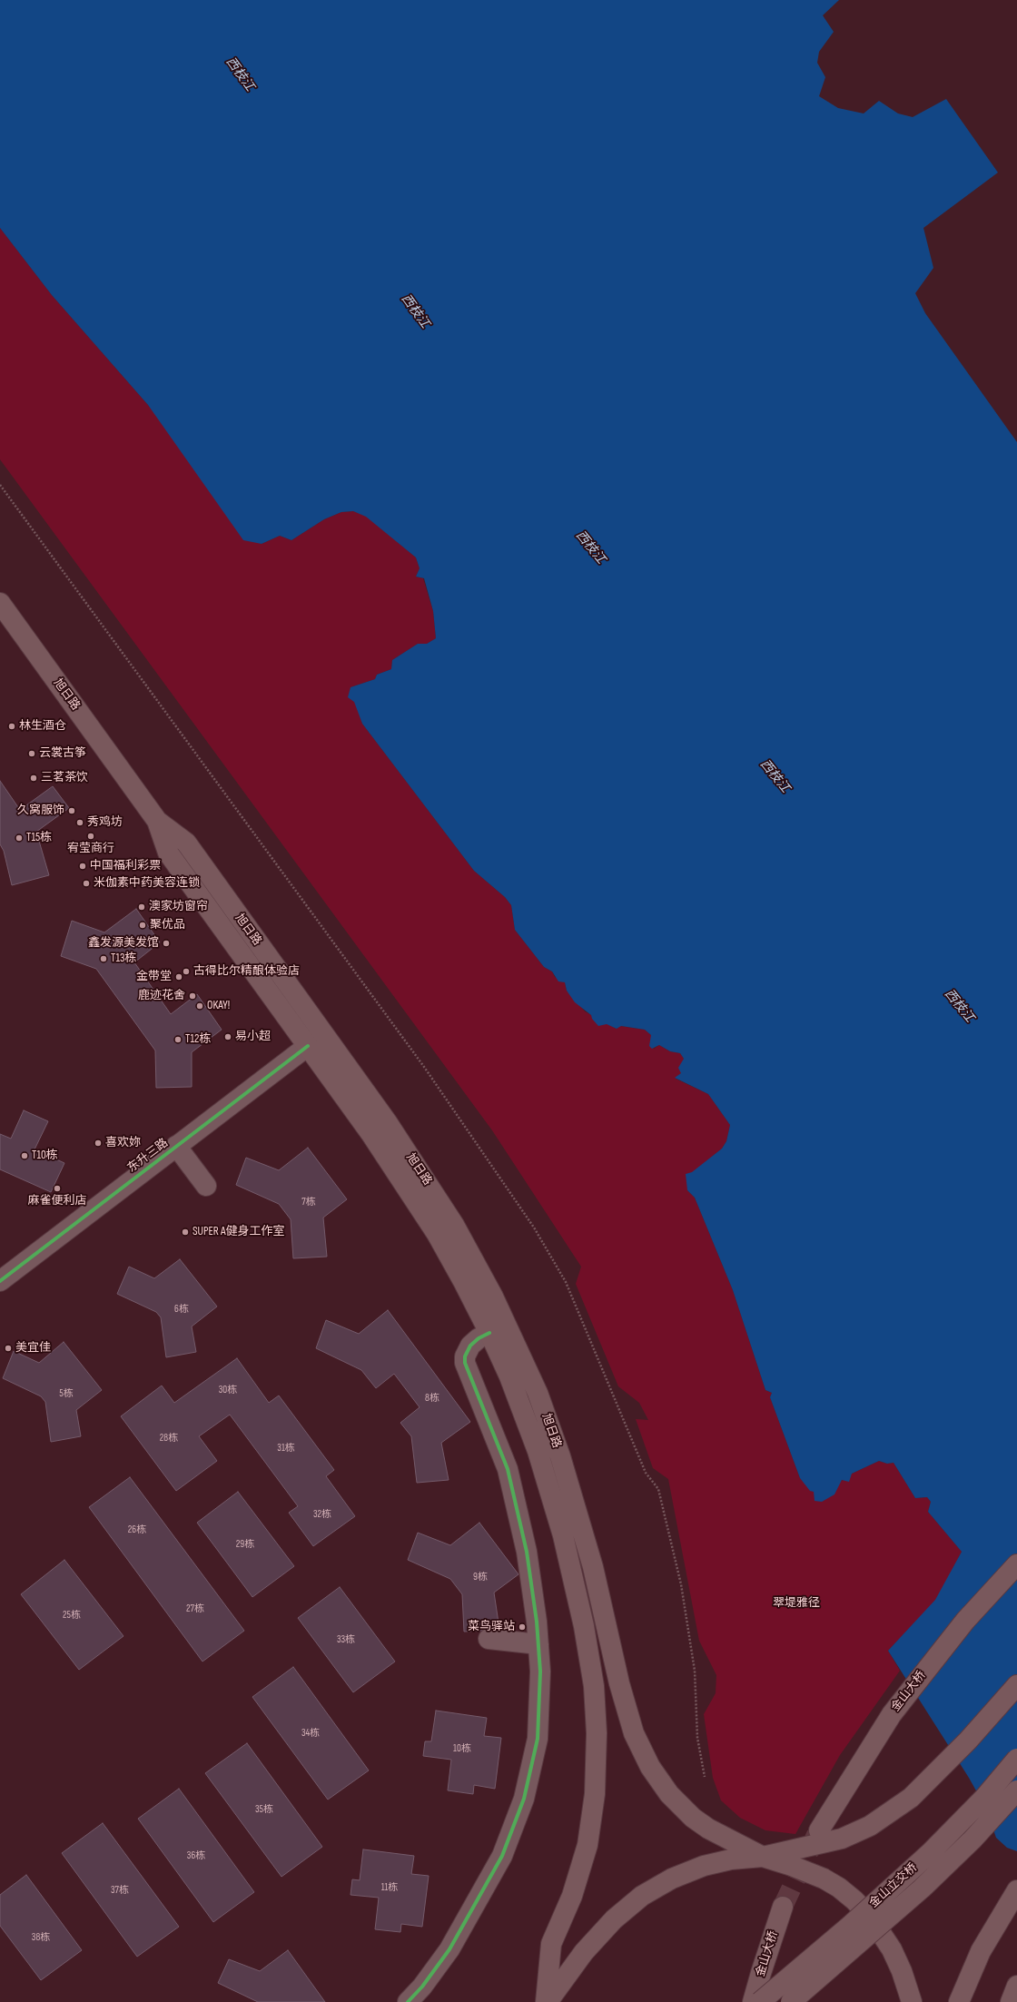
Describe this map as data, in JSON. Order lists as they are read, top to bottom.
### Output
{
  "streets": {
    "main road": ["旭日路", "金山大桥", "金山立交桥"],
    "street": ["东升三路"]
  },
  "crossings": [
    ["旭日路", "东升三路"]
  ],
  "water": ["西枝江"],
  "parks": ["翠堤雅径"],
  "places": [
    "林生酒仓",
    "云裳古筝",
    "三茗茶饮",
    "久窝服饰",
    "秀鸡坊",
    "宥莹商行",
    "T15栋",
    "中国福利彩票",
    "米伽素中药美容连锁",
    "澳家坊窗帘",
    "聚优品",
    "鑫发源美发馆",
    "T13栋",
    "古得比尔精酿体验店",
    "金带堂",
    "鹿迹花舍",
    "OKAY!",
    "易小超",
    "T12栋",
    "喜欢妳",
    "T10栋",
    "麻雀便利店",
    "SUPER A健身工作室",
    "美宜佳",
    "菜鸟驿站"
  ],
  "house_numbers": [
    "7栋",
    "6栋",
    "30栋",
    "5栋",
    "8栋",
    "28栋",
    "31栋",
    "32栋",
    "26栋",
    "29栋",
    "9栋",
    "27栋",
    "25栋",
    "33栋",
    "34栋",
    "10栋",
    "35栋",
    "36栋",
    "11栋",
    "37栋",
    "38栋"
  ]
}
